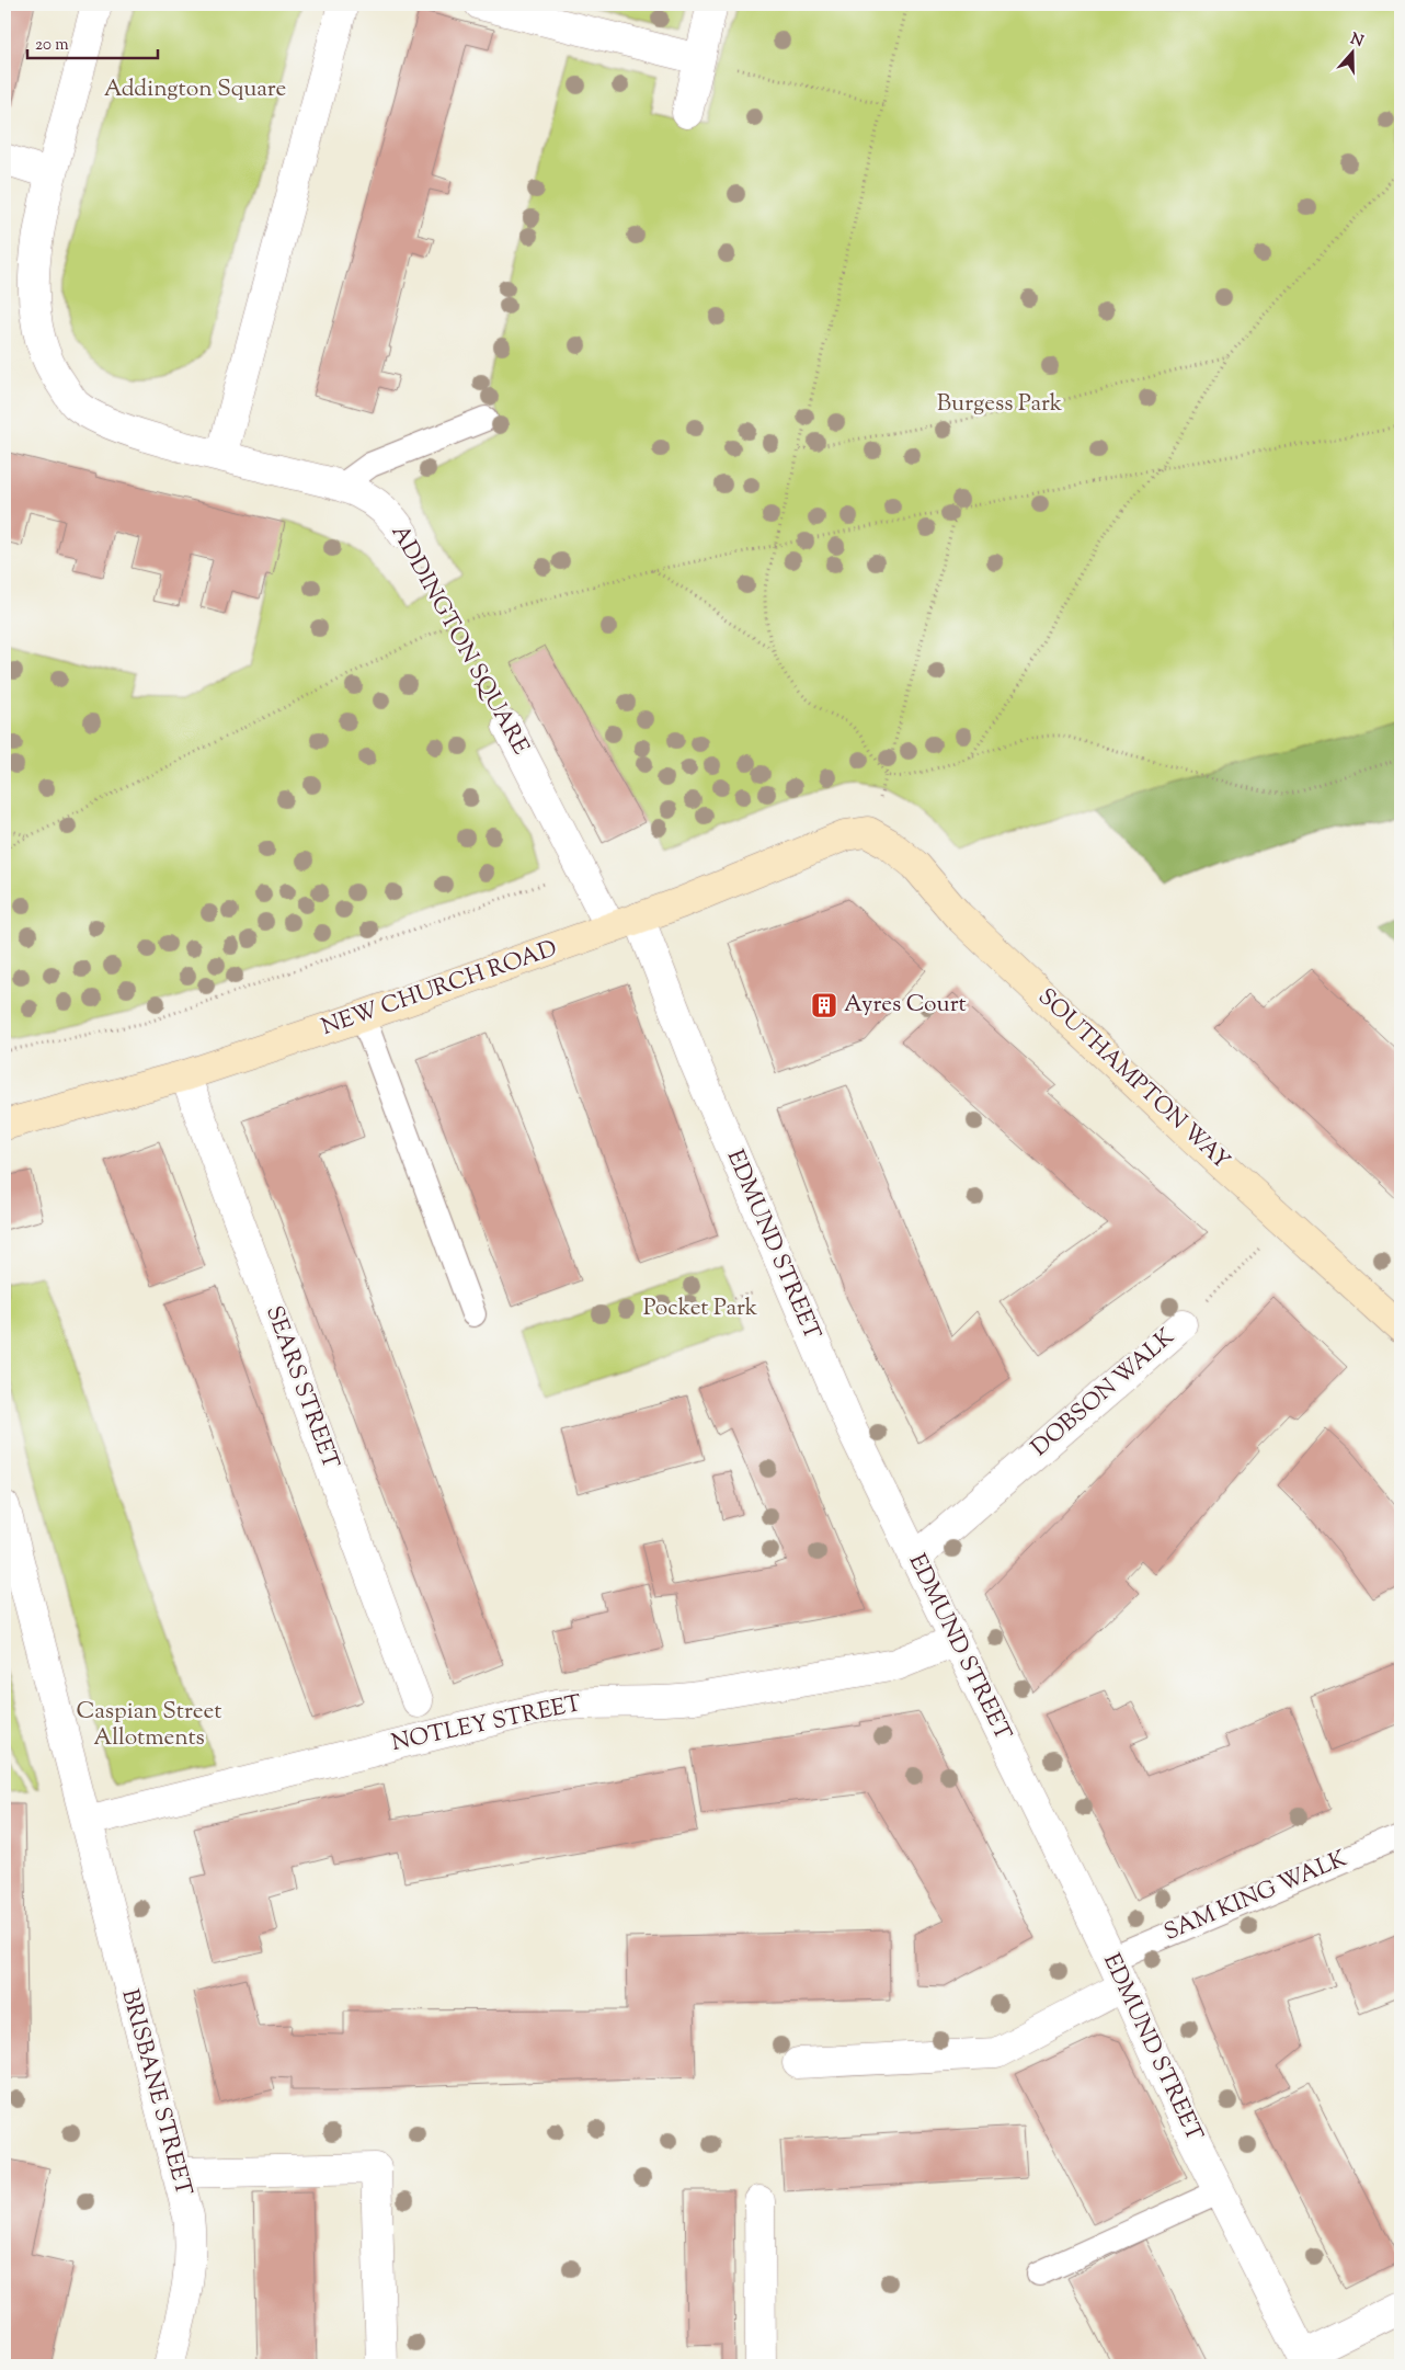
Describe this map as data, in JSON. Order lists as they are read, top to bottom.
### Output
{
  "streets": {
    "main road": ["NEW CHURCH ROAD", "SOUTHAMPTON WAY"],
    "street": [
      "ADDINGTON SQUARE",
      "EDMUND STREET",
      "SEARS STREET",
      "DOBSON WALK",
      "NOTLEY STREET",
      "BRISBANE STREET"
    ],
    "lane": ["SAM KING WALK"]
  },
  "crossings": [
    ["ADDINGTON SQUARE", "NEW CHURCH ROAD"],
    ["NEW CHURCH ROAD", "SOUTHAMPTON WAY"],
    ["NEW CHURCH ROAD", "EDMUND STREET"],
    ["NEW CHURCH ROAD", "SEARS STREET"],
    ["SOUTHAMPTON WAY", "DOBSON WALK"],
    ["EDMUND STREET", "DOBSON WALK"],
    ["EDMUND STREET", "NOTLEY STREET"],
    ["EDMUND STREET", "SAM KING WALK"],
    ["NOTLEY STREET", "BRISBANE STREET"]
  ],
  "parks": [
    "Addington Square",
    "Burgess Park",
    "Pocket Park",
    "Caspian Street Allotments"
  ],
  "places": {
    "building": ["Ayres Court"]
  },
  "scale_bar": "20 m",
  "north": "top"
}
